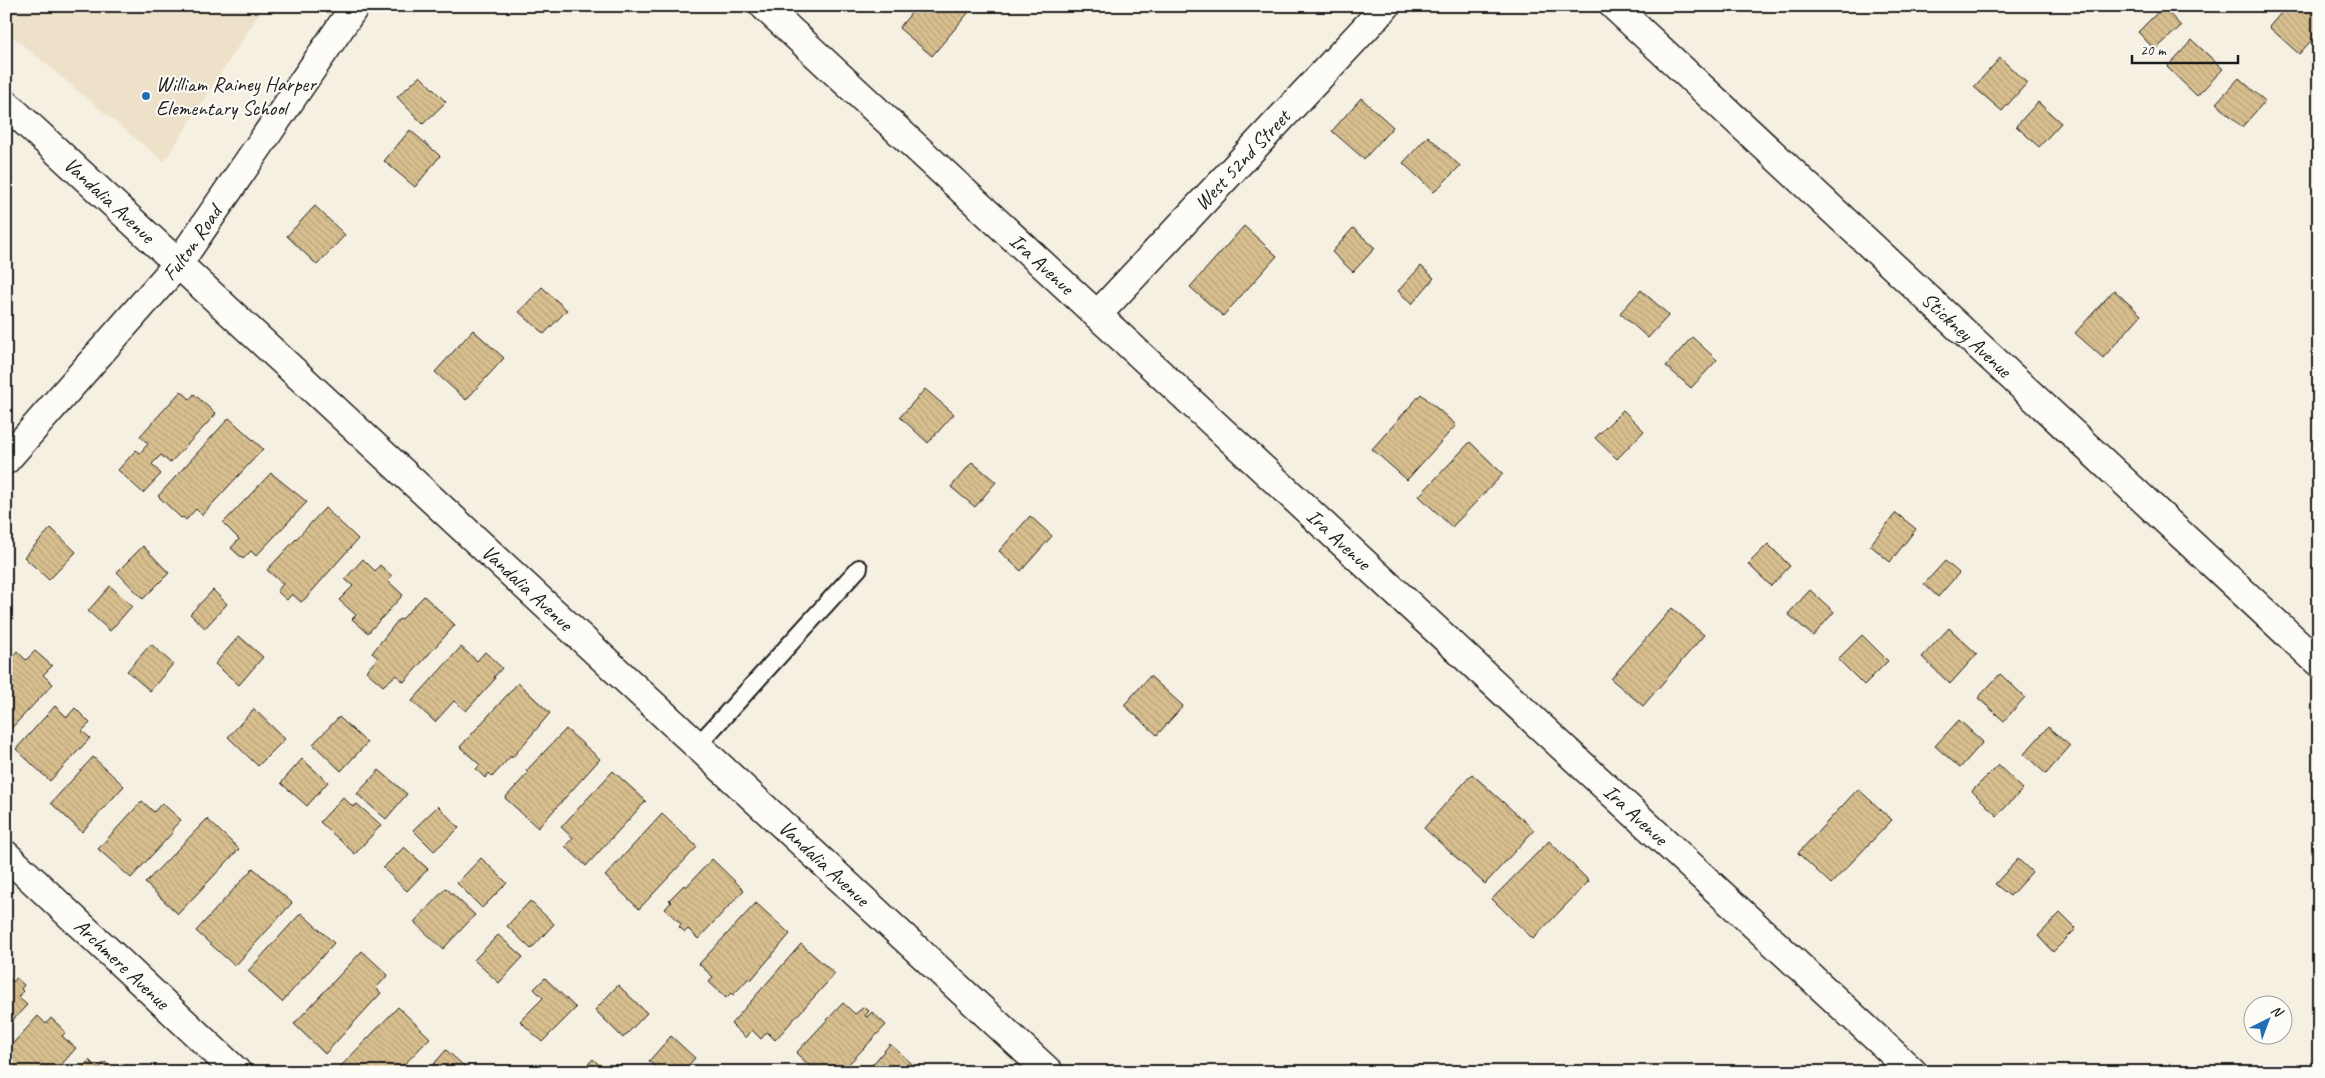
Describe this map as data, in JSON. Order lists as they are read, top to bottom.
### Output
{
  "streets": {
    "street": [
      "West 52nd Street",
      "Vandalia Avenue",
      "Fulton Road",
      "Ira Avenue",
      "Stickney Avenue",
      "Archmere Avenue"
    ]
  },
  "crossings": [
    ["West 52nd Street", "Ira Avenue"],
    ["Vandalia Avenue", "Fulton Road"]
  ],
  "places": ["William Rainey Harper Elementary School"],
  "scale_bar": "20 m",
  "north": "top right"
}
